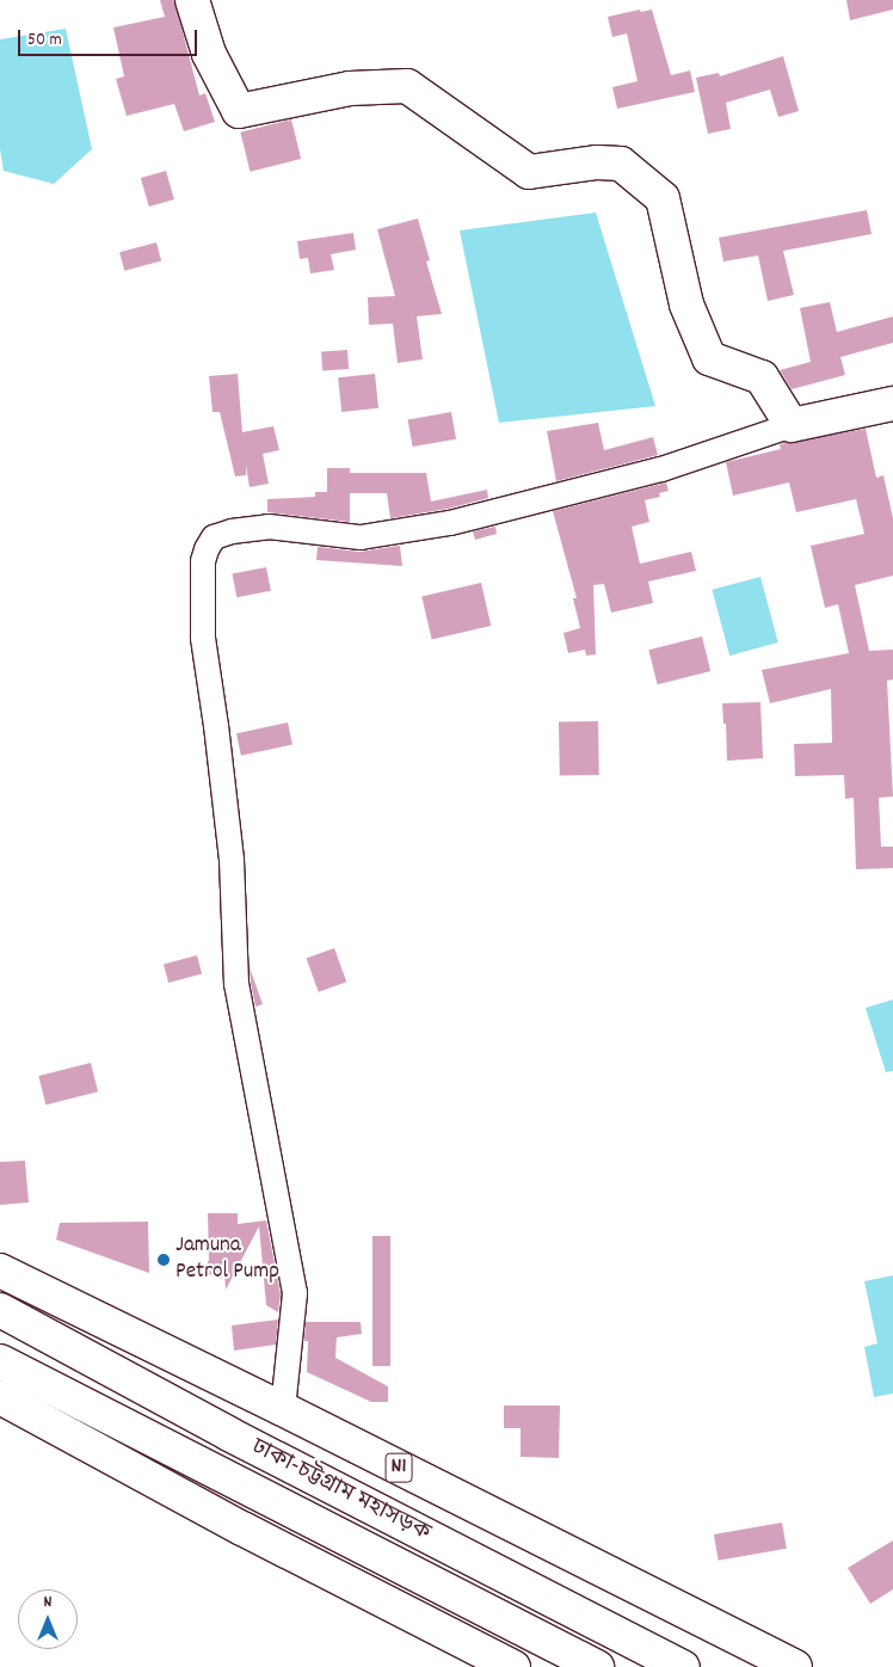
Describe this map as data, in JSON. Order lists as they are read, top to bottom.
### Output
{
  "streets": {
    "main road": ["N1", "ঢাকা-চট্টগ্রাম মহাসড়ক"]
  },
  "places": ["Jamuna Petrol Pump"],
  "scale_bar": "50 m",
  "north": "top"
}
